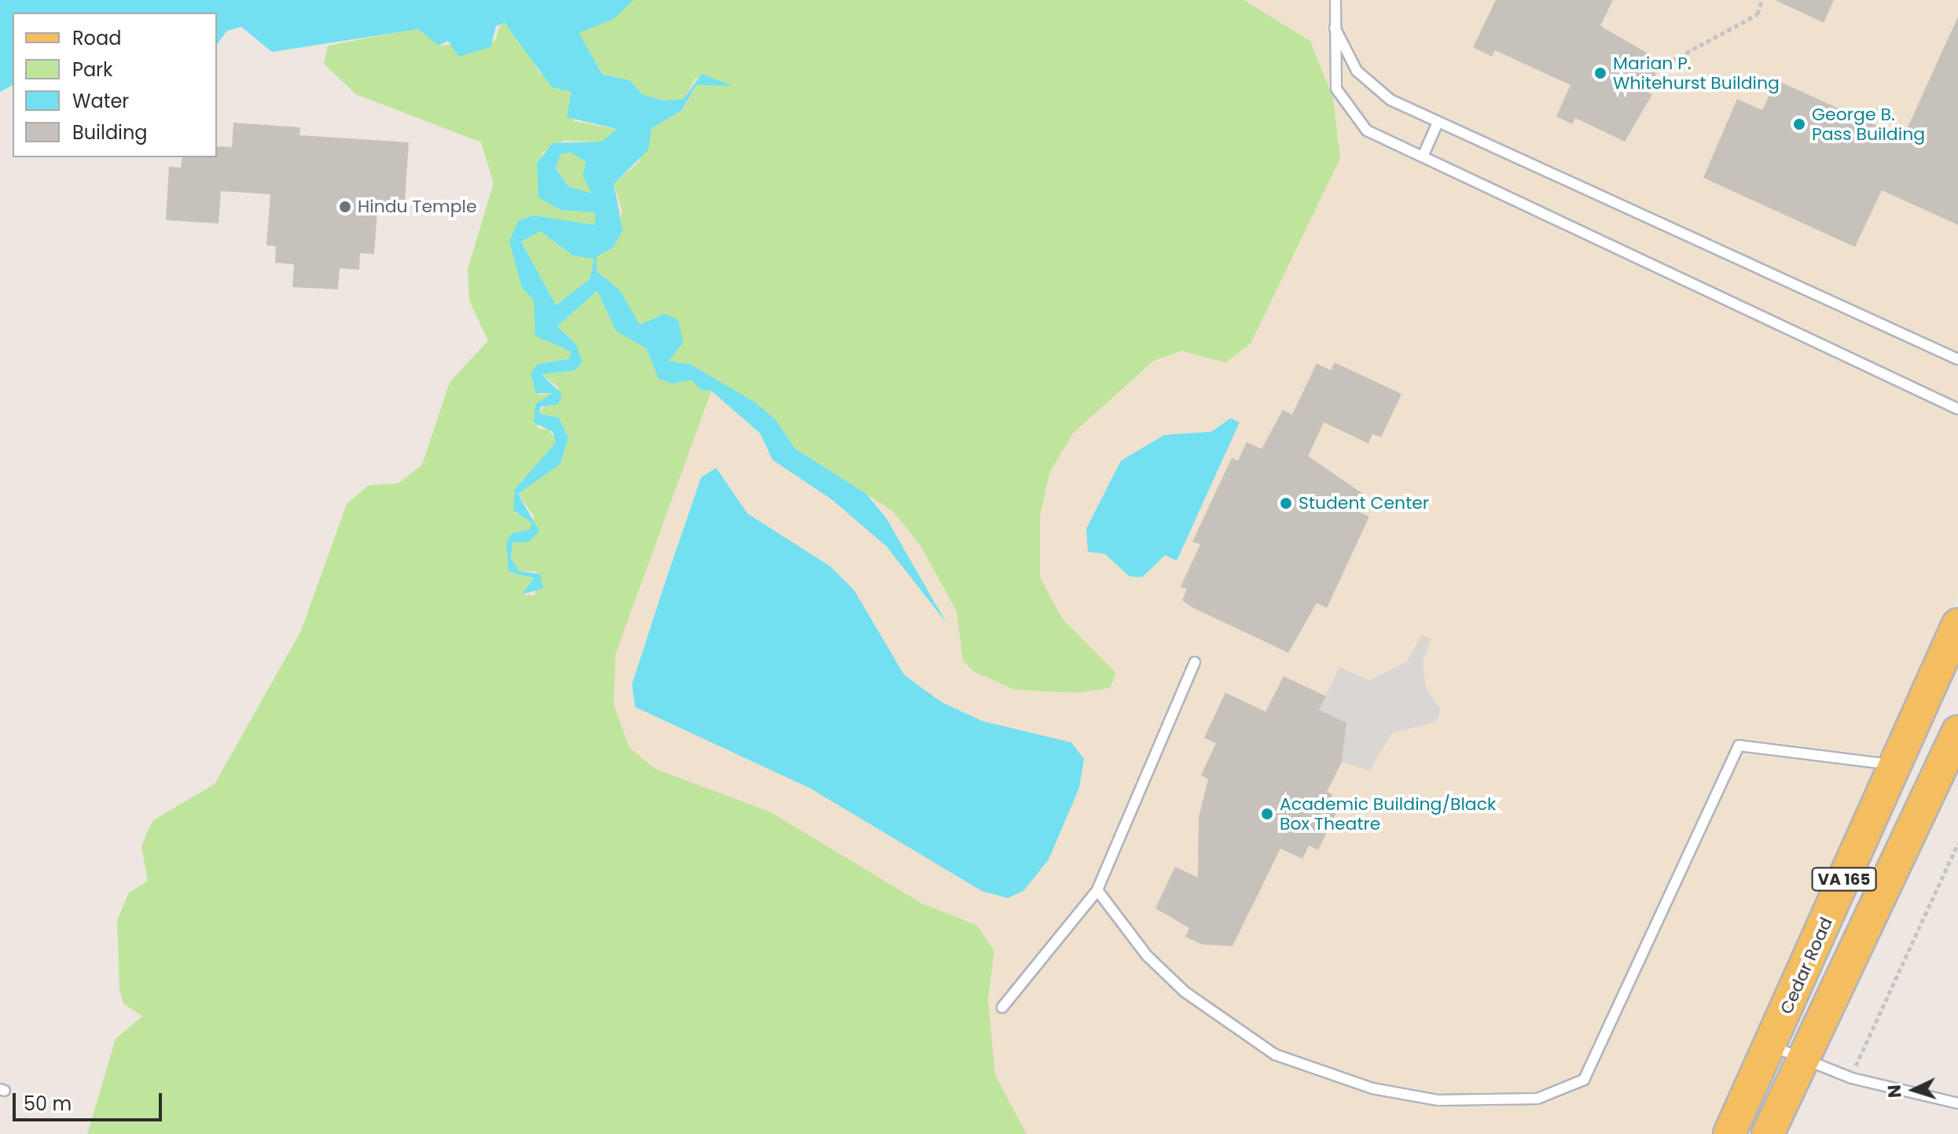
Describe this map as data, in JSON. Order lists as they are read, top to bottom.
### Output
{
  "streets": {
    "main road": ["VA 165", "Cedar Road"]
  },
  "places": [
    "Marian P. Whitehurst Building",
    "George B. Pass Building",
    "Hindu Temple",
    "Student Center",
    "Academic Building/Black Box Theatre"
  ],
  "legend": [
    "Road",
    "Park",
    "Water",
    "Building"
  ],
  "scale_bar": "50 m",
  "north": "left"
}
